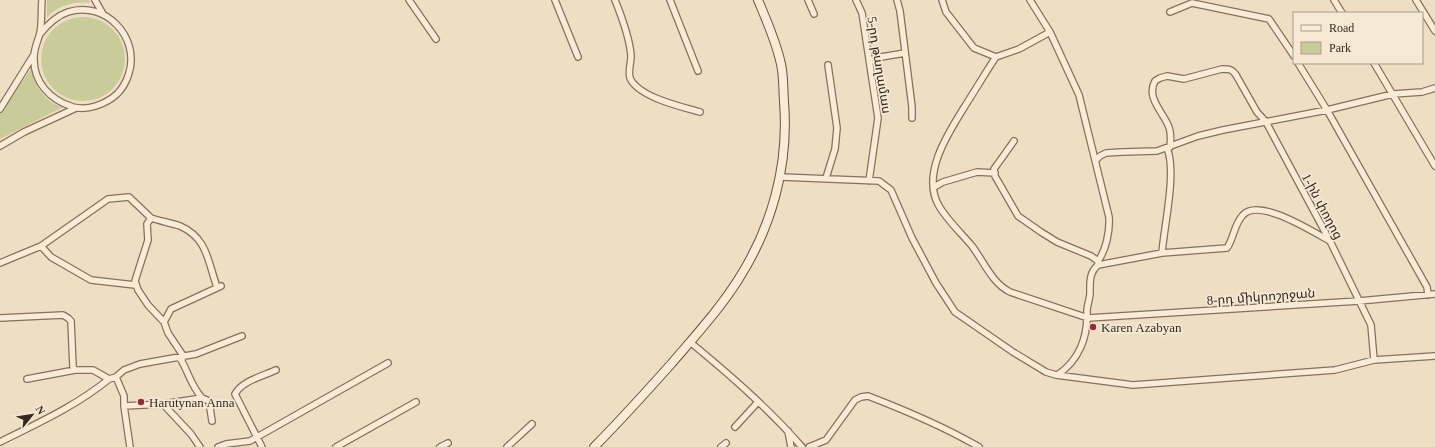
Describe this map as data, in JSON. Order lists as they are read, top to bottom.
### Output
{
  "streets": {
    "street": ["5-րդ թաղամաս", "1-ին փողոց", "8-րդ միկրոշրջան"]
  },
  "crossings": [
    ["1-ին փողոց", "8-րդ միկրոշրջան"]
  ],
  "places": ["Karen Azabyan", "Harutynan Anna"],
  "legend": ["Road", "Park"],
  "north": "top right"
}
